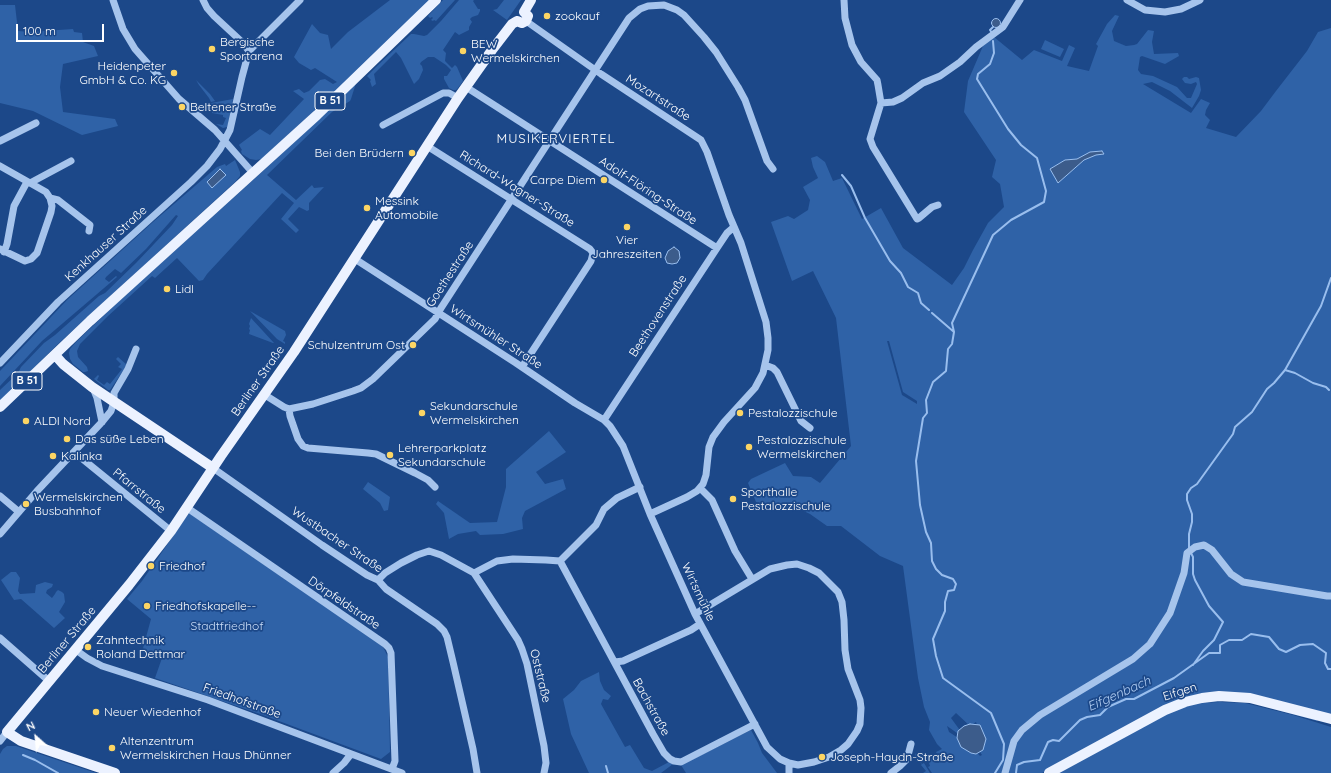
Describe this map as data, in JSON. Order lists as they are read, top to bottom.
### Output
{
  "streets": {
    "main road": ["B 51", "Berliner Straße", "Eifgen"],
    "street": [
      "Mozartstraße",
      "Richard-Wagner-Straße",
      "Adolf-Flöring-Straße",
      "Kenkhauser Straße",
      "Goethestraße",
      "Beethovenstraße",
      "Wirtsmühler Straße",
      "Pfarrstraße",
      "Wustbacher Straße",
      "Wirtsmühle",
      "Dörpfeldstraße",
      "Oststraße",
      "Friedhofstraße",
      "Bachstraße"
    ]
  },
  "crossings": [
    ["Mozartstraße", "Goethestraße"],
    ["Mozartstraße", "Beethovenstraße"],
    ["Mozartstraße", "Berliner Straße"],
    ["Richard-Wagner-Straße", "Goethestraße"],
    ["Richard-Wagner-Straße", "Wirtsmühler Straße"],
    ["Richard-Wagner-Straße", "Berliner Straße"],
    ["Adolf-Flöring-Straße", "Goethestraße"],
    ["Adolf-Flöring-Straße", "Beethovenstraße"],
    ["Adolf-Flöring-Straße", "Berliner Straße"],
    ["Goethestraße", "Wirtsmühler Straße"],
    ["Beethovenstraße", "Wirtsmühler Straße"],
    ["Beethovenstraße", "Wirtsmühle"],
    ["Wirtsmühler Straße", "Berliner Straße"],
    ["Wirtsmühler Straße", "Wirtsmühle"],
    ["Berliner Straße", "Pfarrstraße"],
    ["Berliner Straße", "Wustbacher Straße"],
    ["Berliner Straße", "Dörpfeldstraße"],
    ["Berliner Straße", "Friedhofstraße"],
    ["Wirtsmühle", "Bachstraße"],
    ["Dörpfeldstraße", "Friedhofstraße"]
  ],
  "districts": ["MUSIKERVIERTEL"],
  "water": ["Eifgenbach"],
  "parks": ["Stadtfriedhof"],
  "places": [
    "zookauf",
    "Bergische Sportarena",
    "BEW Wermelskirchen",
    "Heidenpeter GmbH & Co. KG",
    "Beltener Straße",
    "Bei den Brüdern",
    "Carpe Diem",
    "Messink Automobile",
    "Vier Jahreszeiten",
    "Lidl",
    "Schulzentrum Ost",
    "Sekundarschule Wermelskirchen",
    "Pestalozzischule",
    "ALDI Nord",
    "Das süße Leben",
    "Pestalozzischule Wermelskirchen",
    "Lehrerparkplatz Sekundarschule",
    "Kalinka",
    "Sporthalle Pestalozzischule",
    "Wermelskirchen Busbahnhof",
    "Friedhof",
    "Friedhofskapelle--",
    "Zahntechnik Roland Dettmar",
    "Neuer Wiedenhof",
    "Altenzentrum Wermelskirchen Haus Dhünner",
    "Joseph-Haydn-Straße"
  ],
  "scale_bar": "100 m",
  "north": "top left"
}
